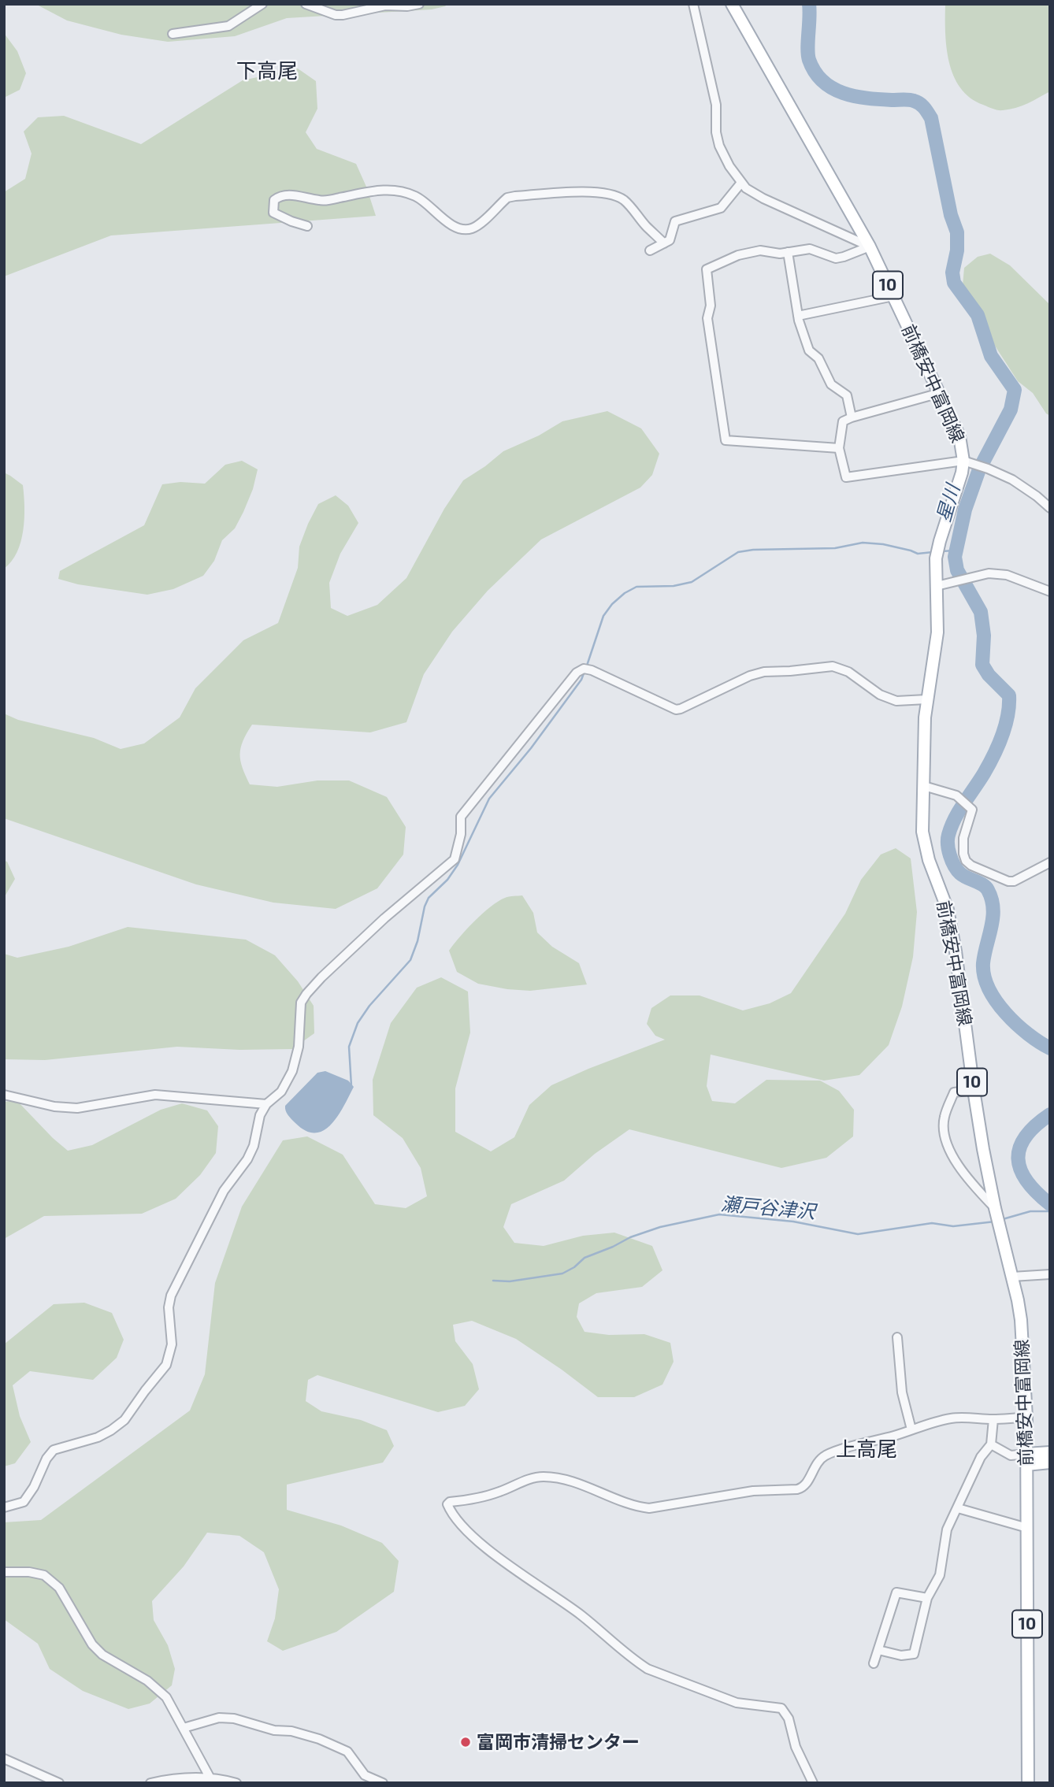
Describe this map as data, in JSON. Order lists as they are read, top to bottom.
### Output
{
  "streets": {
    "main road": ["10", "前橋安中富岡線"]
  },
  "districts": ["下高尾", "上高尾"],
  "water": ["星川", "瀬戸谷津沢"],
  "places": ["富岡市清掃センター"]
}
